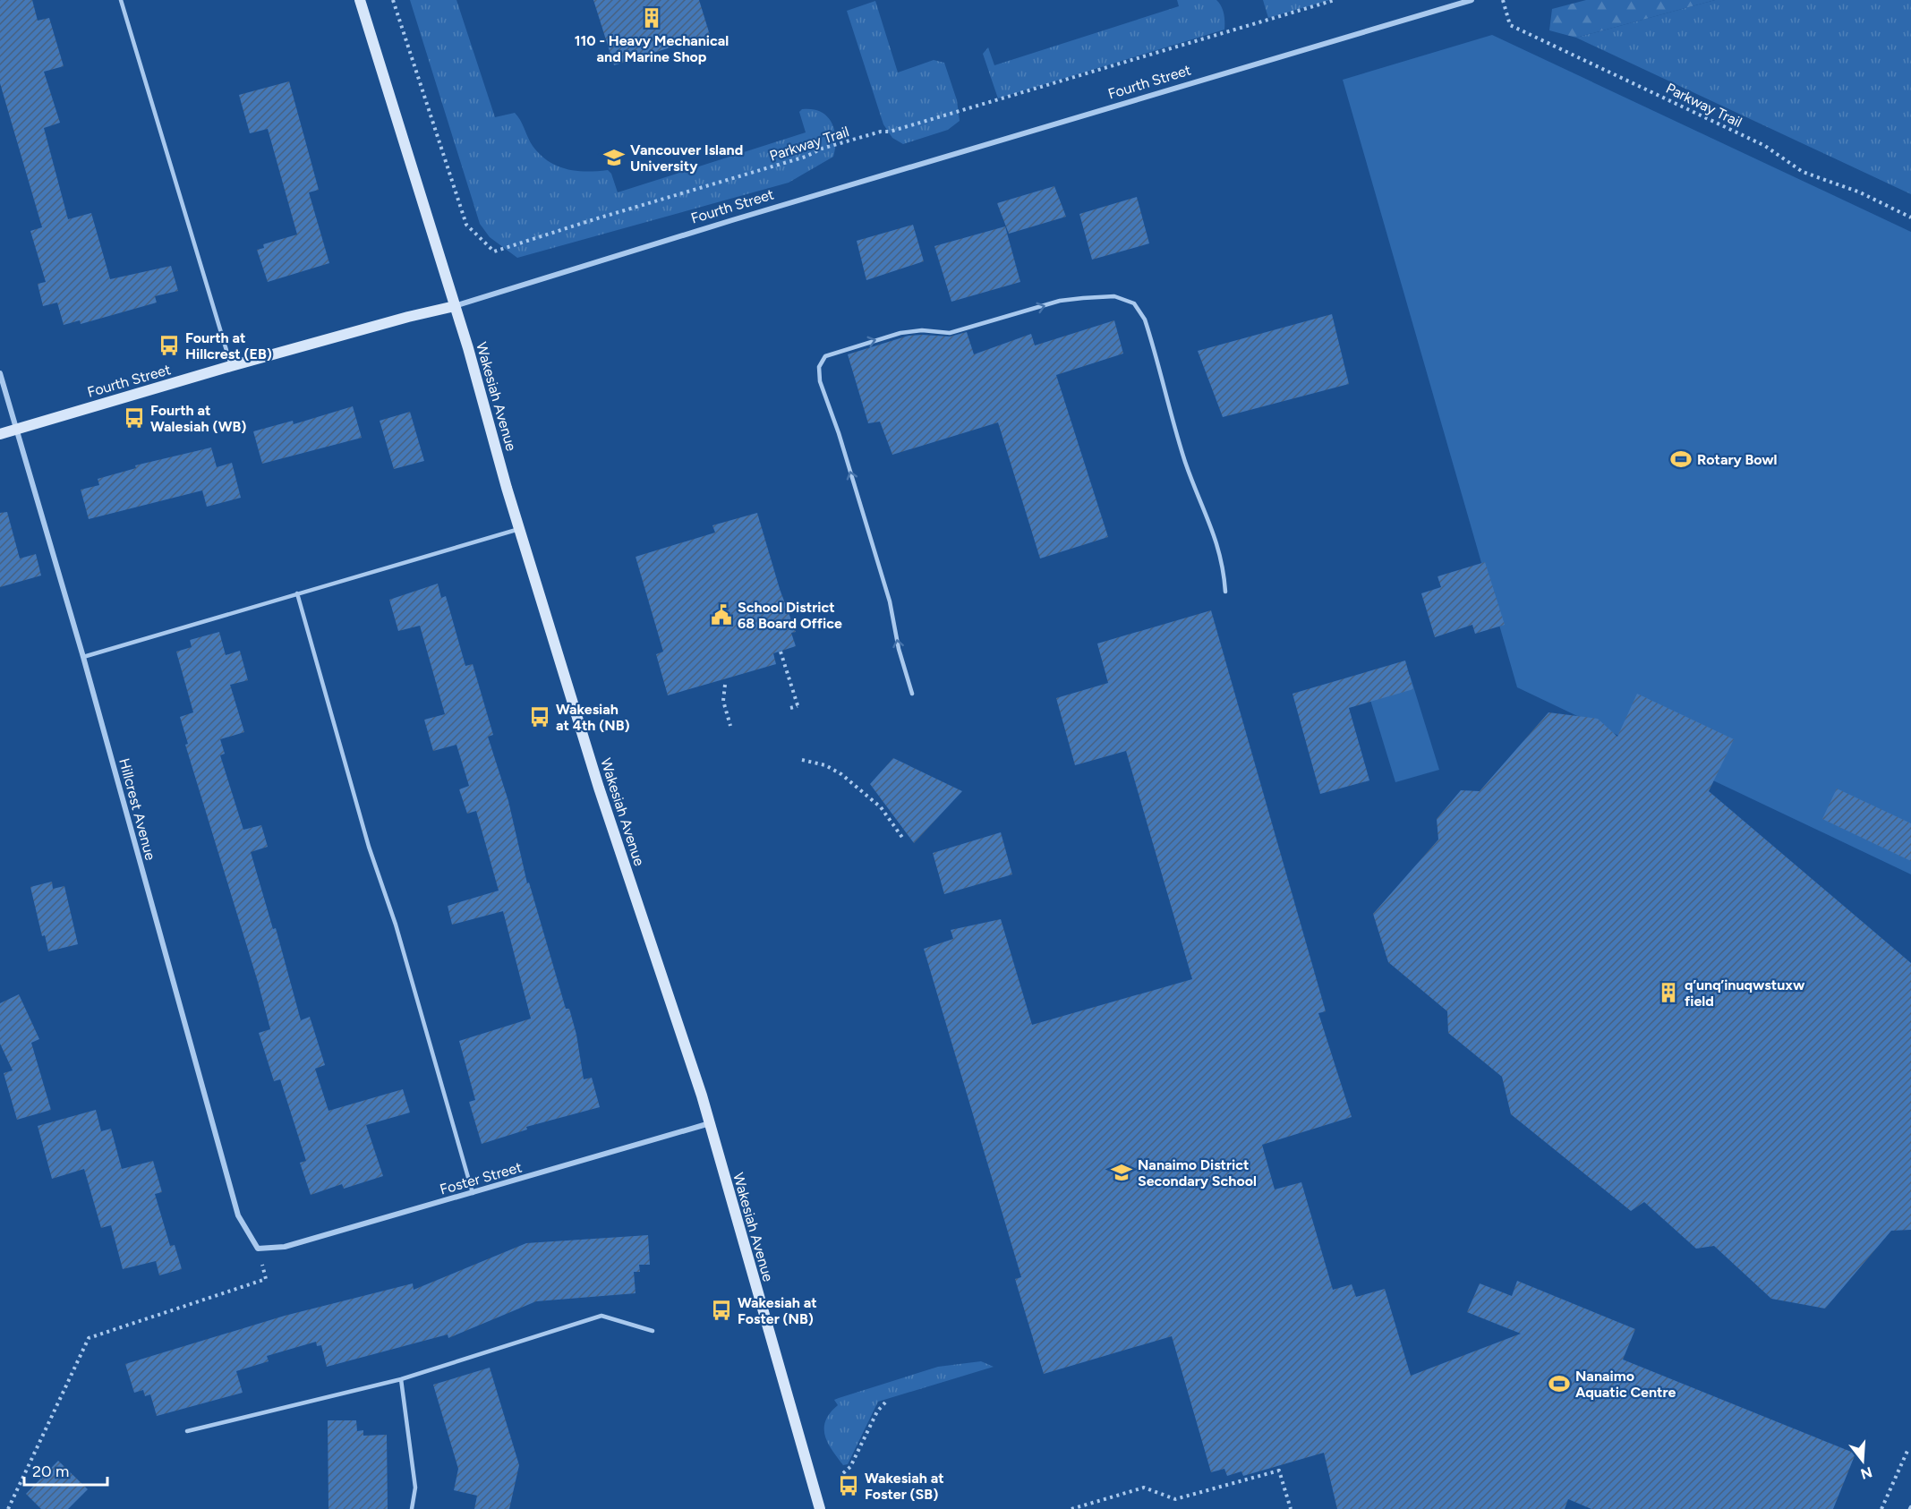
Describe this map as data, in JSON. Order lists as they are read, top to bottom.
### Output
{
  "streets": {
    "main road": ["Fourth Street", "Wakesiah Avenue"],
    "street": ["Hillcrest Avenue", "Foster Street"],
    "path": ["Parkway Trail"]
  },
  "crossings": [
    ["Fourth Street", "Wakesiah Avenue"],
    ["Fourth Street", "Hillcrest Avenue"],
    ["Wakesiah Avenue", "Foster Street"],
    ["Hillcrest Avenue", "Foster Street"]
  ],
  "places": {
    "building": ["110 - Heavy Mechanical and Marine Shop", "q’unq’inuqwstuxw field"],
    "school or university": ["Vancouver Island University", "Nanaimo District Secondary School"],
    "bus stop": [
      "Fourth at Hillcrest (EB)",
      "Fourth at Walesiah (WB)",
      "Wakesiah at 4th (NB)",
      "Wakesiah at Foster (NB)",
      "Wakesiah at Foster (SB)"
    ],
    "sports": ["Rotary Bowl", "Nanaimo Aquatic Centre"],
    "public building": ["School District 68 Board Office"]
  },
  "scale_bar": "20 m",
  "north": "bottom"
}
